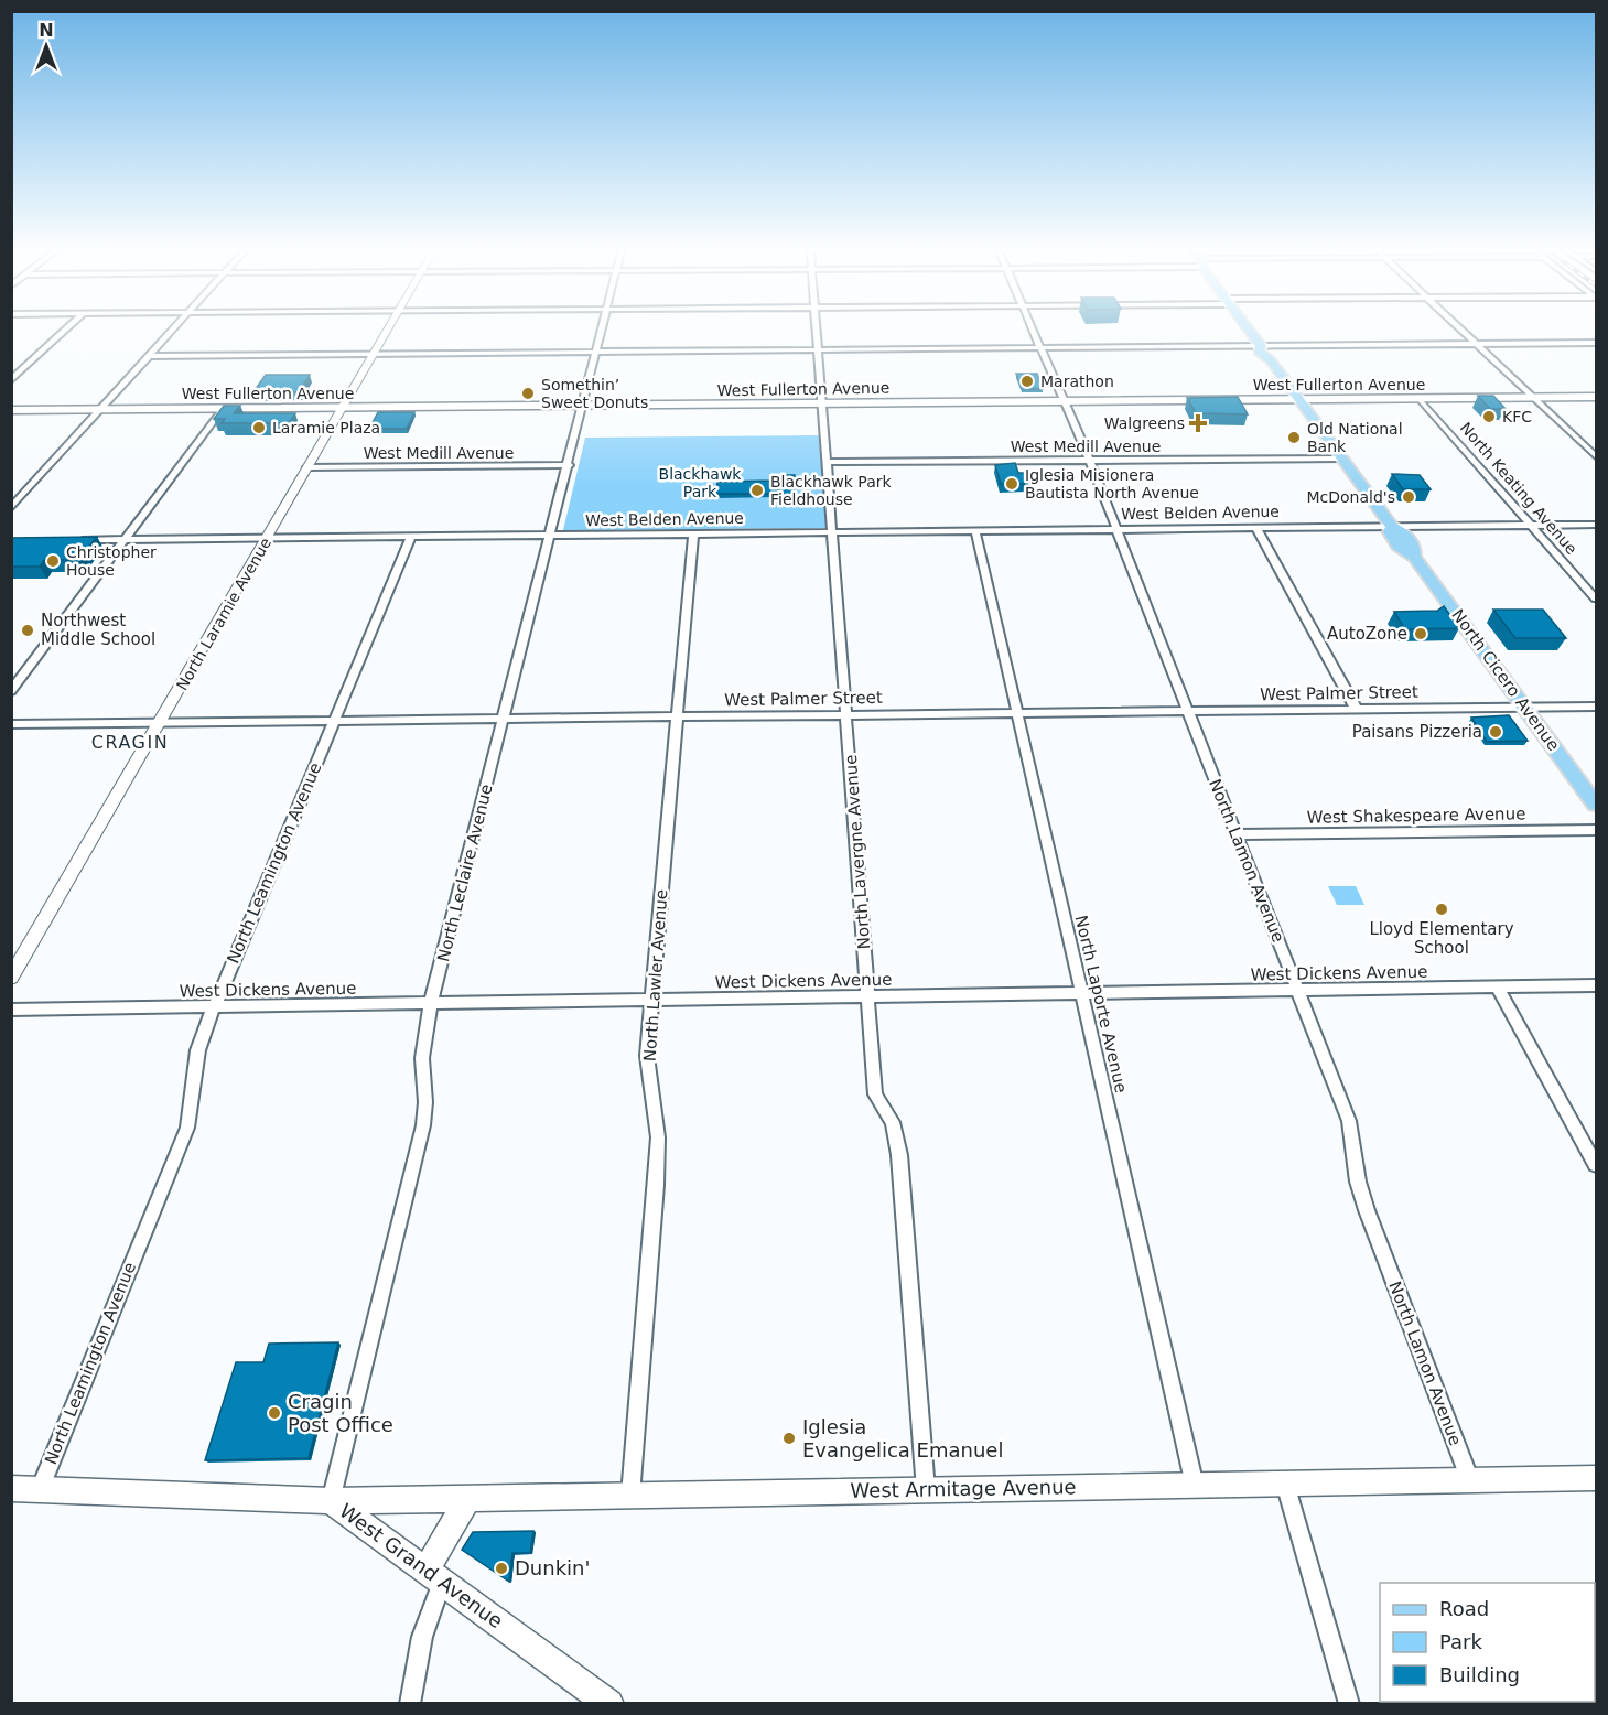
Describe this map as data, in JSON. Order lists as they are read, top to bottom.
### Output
{
  "streets": {
    "main road": [
      "West Fullerton Avenue",
      "North Cicero Avenue",
      "West Armitage Avenue",
      "West Grand Avenue"
    ],
    "street": [
      "West Medill Avenue",
      "North Keating Avenue",
      "West Belden Avenue",
      "North Laramie Avenue",
      "West Palmer Street",
      "West Shakespeare Avenue",
      "North Lavergne Avenue",
      "North Lamon Avenue",
      "North Leamington Avenue",
      "North Leclaire Avenue",
      "West Dickens Avenue",
      "North Lawler Avenue",
      "North Laporte Avenue"
    ]
  },
  "crossings": [
    ["West Fullerton Avenue", "North Keating Avenue"],
    ["West Fullerton Avenue", "North Laramie Avenue"],
    ["West Fullerton Avenue", "North Cicero Avenue"],
    ["West Fullerton Avenue", "North Lavergne Avenue"],
    ["West Fullerton Avenue", "North Lamon Avenue"],
    ["West Fullerton Avenue", "North Leclaire Avenue"],
    ["West Medill Avenue", "North Laramie Avenue"],
    ["West Medill Avenue", "North Cicero Avenue"],
    ["West Medill Avenue", "North Lavergne Avenue"],
    ["West Medill Avenue", "North Lamon Avenue"],
    ["West Medill Avenue", "North Leclaire Avenue"],
    ["North Keating Avenue", "West Belden Avenue"],
    ["West Belden Avenue", "North Laramie Avenue"],
    ["West Belden Avenue", "North Cicero Avenue"],
    ["West Belden Avenue", "North Lavergne Avenue"],
    ["West Belden Avenue", "North Lamon Avenue"],
    ["West Belden Avenue", "North Leamington Avenue"],
    ["West Belden Avenue", "North Leclaire Avenue"],
    ["West Belden Avenue", "North Lawler Avenue"],
    ["West Belden Avenue", "North Laporte Avenue"],
    ["North Laramie Avenue", "West Palmer Street"],
    ["North Cicero Avenue", "West Palmer Street"],
    ["West Palmer Street", "North Lavergne Avenue"],
    ["West Palmer Street", "North Lamon Avenue"],
    ["West Palmer Street", "North Leamington Avenue"],
    ["West Palmer Street", "North Leclaire Avenue"],
    ["West Palmer Street", "North Lawler Avenue"],
    ["West Palmer Street", "North Laporte Avenue"],
    ["West Shakespeare Avenue", "North Lamon Avenue"],
    ["North Lavergne Avenue", "West Dickens Avenue"],
    ["North Lavergne Avenue", "West Armitage Avenue"],
    ["North Lamon Avenue", "West Dickens Avenue"],
    ["North Lamon Avenue", "West Armitage Avenue"],
    ["North Leamington Avenue", "West Dickens Avenue"],
    ["North Leamington Avenue", "West Grand Avenue"],
    ["North Leclaire Avenue", "West Dickens Avenue"],
    ["North Leclaire Avenue", "West Armitage Avenue"],
    ["North Leclaire Avenue", "West Grand Avenue"],
    ["West Dickens Avenue", "North Lawler Avenue"],
    ["West Dickens Avenue", "North Laporte Avenue"],
    ["North Lawler Avenue", "West Armitage Avenue"],
    ["North Laporte Avenue", "West Armitage Avenue"],
    ["West Armitage Avenue", "West Grand Avenue"]
  ],
  "districts": ["CRAGIN"],
  "parks": ["Blackhawk Park"],
  "places": {
    "other": [
      "Marathon",
      "Somethin’ Sweet Donuts",
      "KFC",
      "Laramie Plaza",
      "Old National Bank",
      "Iglesia Misionera Bautista North Avenue",
      "Blackhawk Park Fieldhouse",
      "McDonald's",
      "Christopher House",
      "Northwest Middle School",
      "AutoZone",
      "Paisans Pizzeria",
      "Lloyd Elementary School",
      "Cragin Post Office",
      "Iglesia Evangelica Emanuel",
      "Dunkin'"
    ],
    "health": ["Walgreens"]
  },
  "legend": ["Road", "Park", "Building"],
  "north": "top"
}
